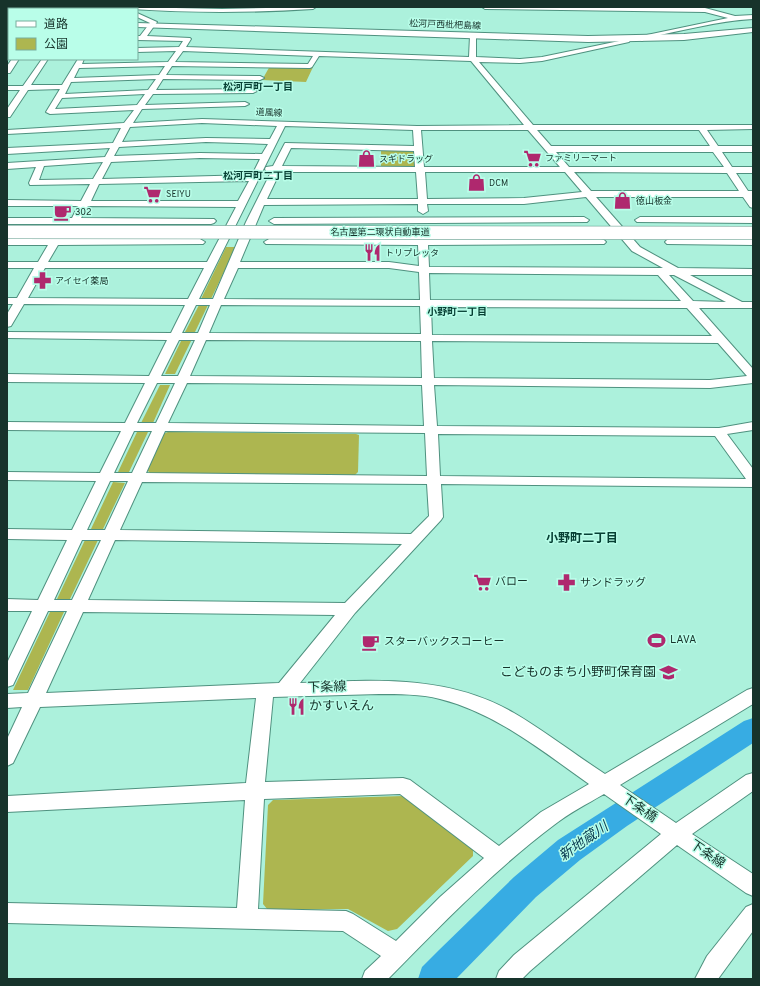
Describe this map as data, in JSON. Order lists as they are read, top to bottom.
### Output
{
  "streets": {
    "highway": ["名古屋第二環状自動車道"],
    "main road": ["松河戸西枇杷島線"],
    "street": ["道風線", "下条線", "下条橋"]
  },
  "crossings": [
    ["下条線", "下条橋"]
  ],
  "districts": [
    "松河戸町一丁目",
    "松河戸町二丁目",
    "小野町一丁目",
    "小野町二丁目"
  ],
  "water": ["新地蔵川"],
  "places": {
    "supermarket": ["ファミリーマート", "SEIYU", "バロー"],
    "shop": ["スギドラッグ", "DCM", "徳山板金"],
    "cafe": ["302", "スターバックスコーヒー"],
    "restaurant": ["トリプレッタ", "かすいえん"],
    "pharmacy": ["アイセイ薬局", "サンドラッグ"],
    "sports": ["LAVA"],
    "school or university": ["こどものまち小野町保育園"]
  },
  "legend": ["道路", "公園"]
}
